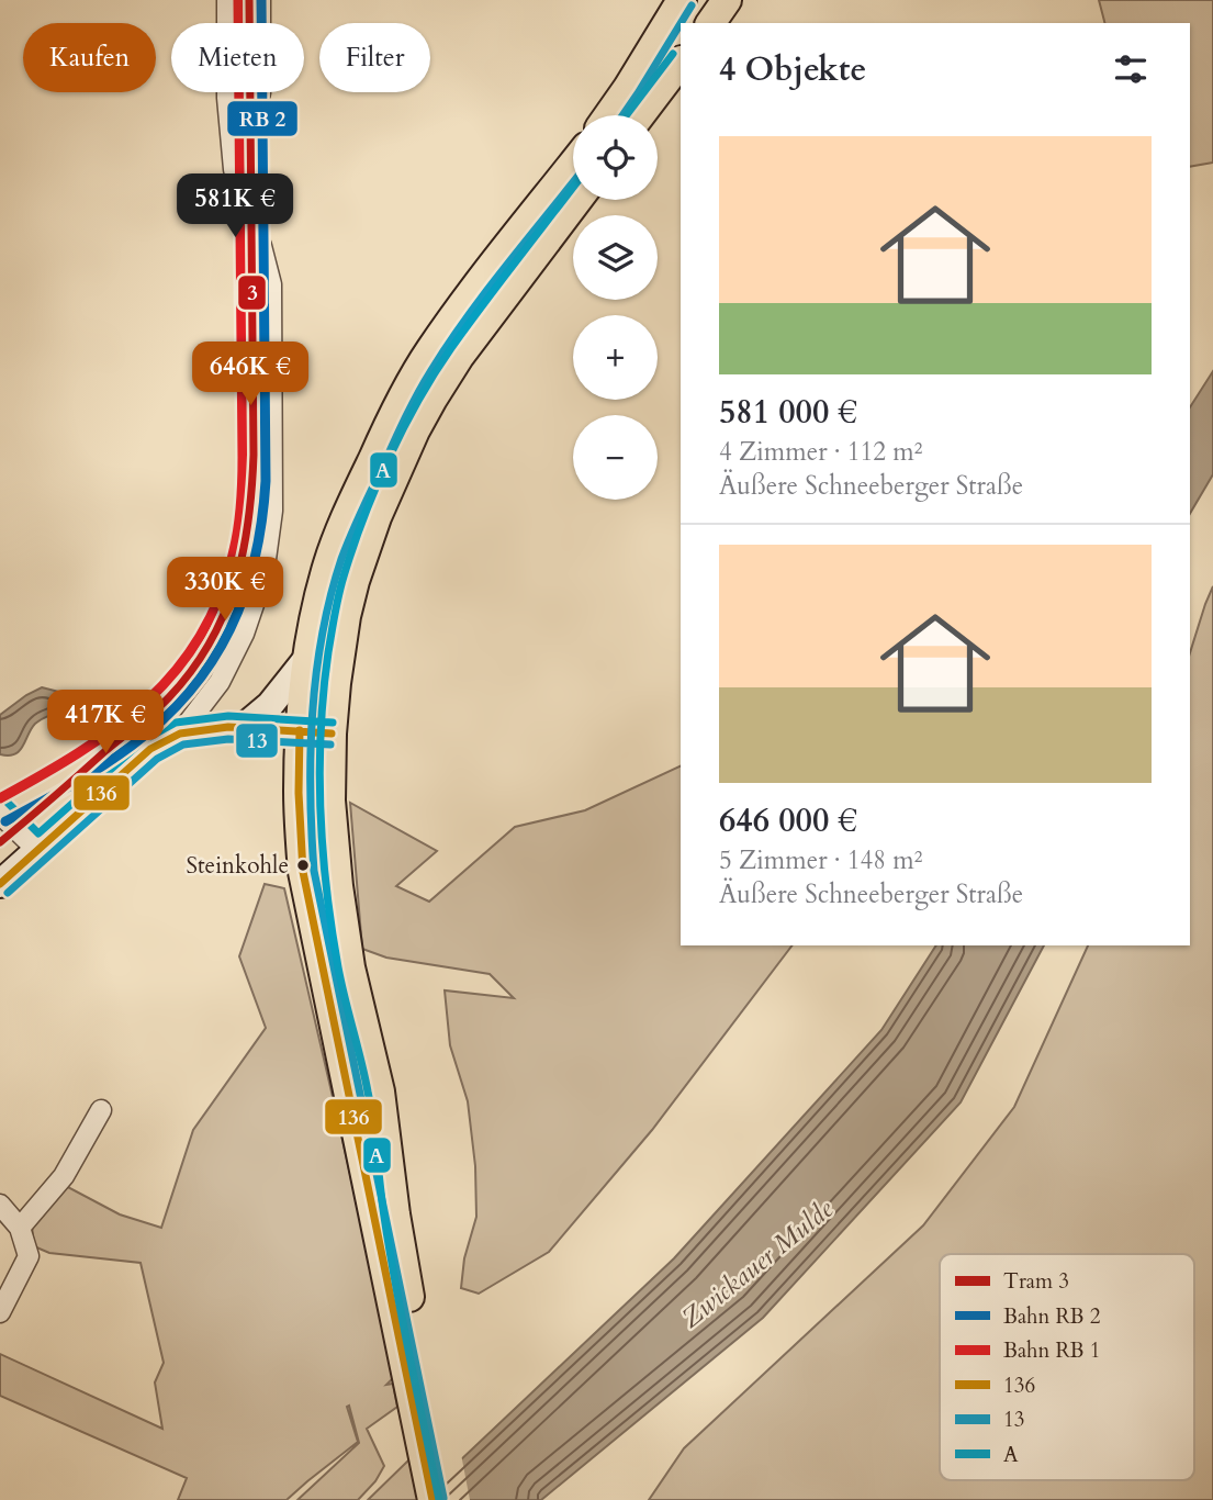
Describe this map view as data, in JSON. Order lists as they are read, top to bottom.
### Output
{
  "water": ["Zwickauer Mulde"],
  "places": ["Steinkohle"],
  "lines": [
    "tram line 3",
    "transit line 13",
    "transit line A",
    "transit line 136"
  ],
  "legend": [
    "Tram 3",
    "Bahn RB 2",
    "Bahn RB 1",
    "136",
    "13",
    "A"
  ],
  "page": {
    "chip": ["Kaufen", "Mieten", "Filter"],
    "heading": "4 Objekte",
    "map_buttons": ["+", "−"],
    "list": [
      {
        "name": "581 000 €",
        "note": "4 Zimmer · 112 m² · Äußere Schneeberger Straße"
      },
      {
        "name": "646 000 €",
        "note": "5 Zimmer · 148 m² · Äußere Schneeberger Straße"
      }
    ],
    "price": [
      "581K €",
      "646K €",
      "330K €",
      "417K €"
    ]
  }
}
